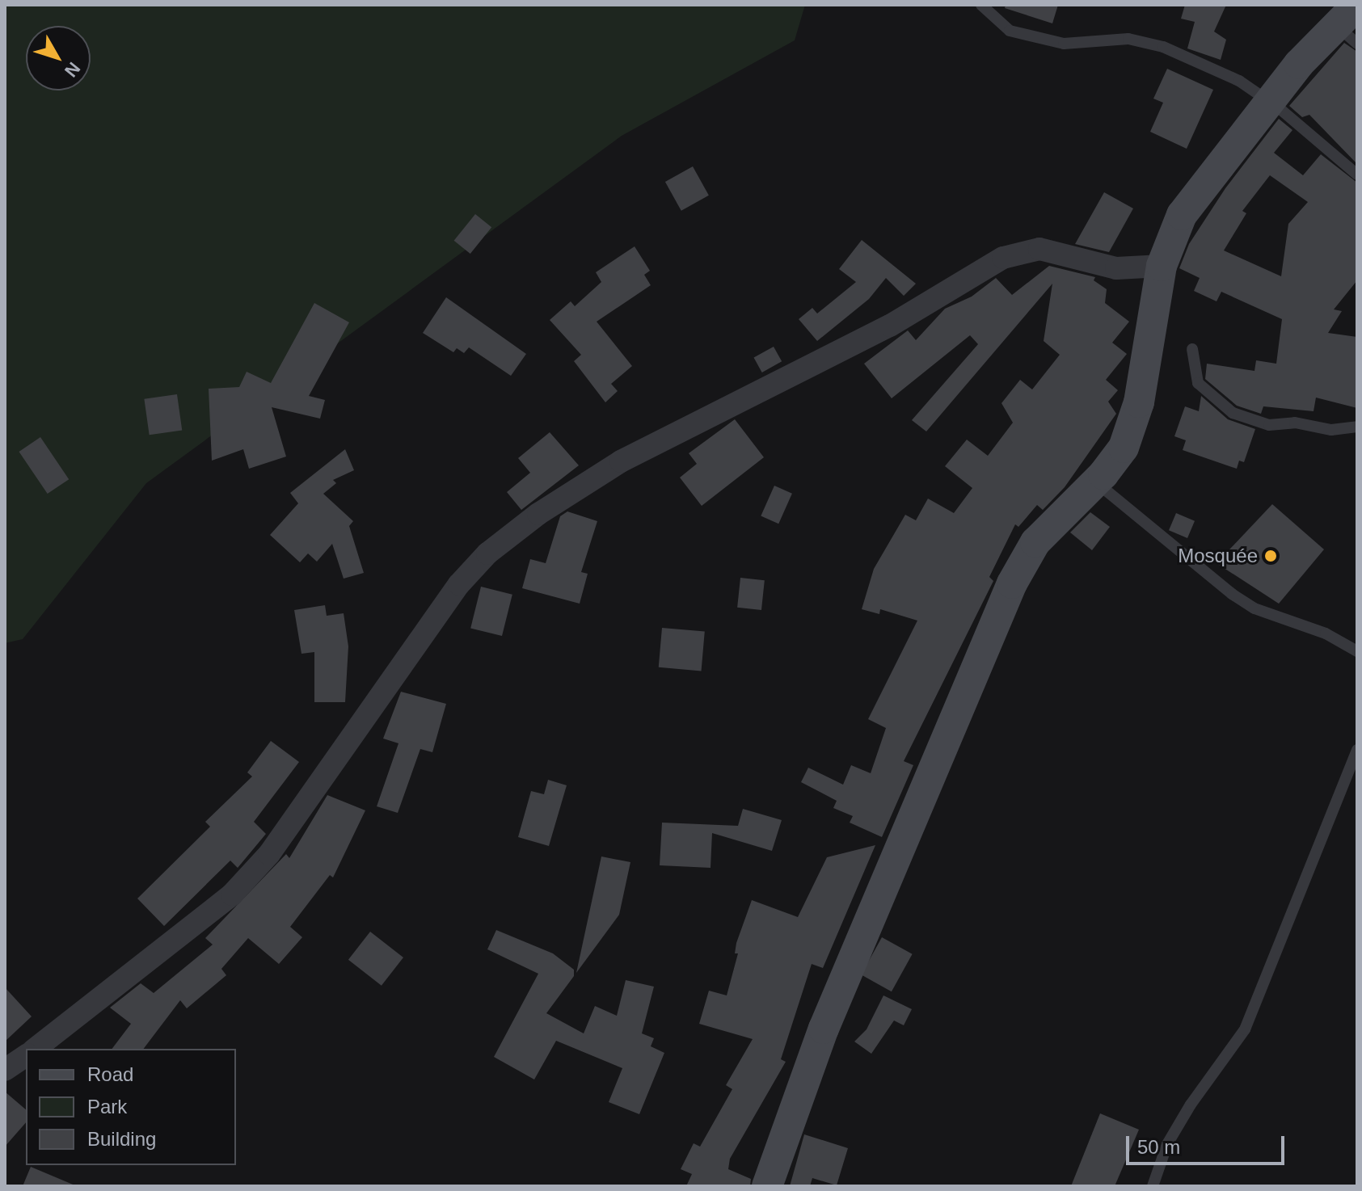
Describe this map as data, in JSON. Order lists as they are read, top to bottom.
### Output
{
  "places": ["Mosquée"],
  "legend": ["Road", "Park", "Building"],
  "scale_bar": "50 m",
  "north": "bottom right"
}
